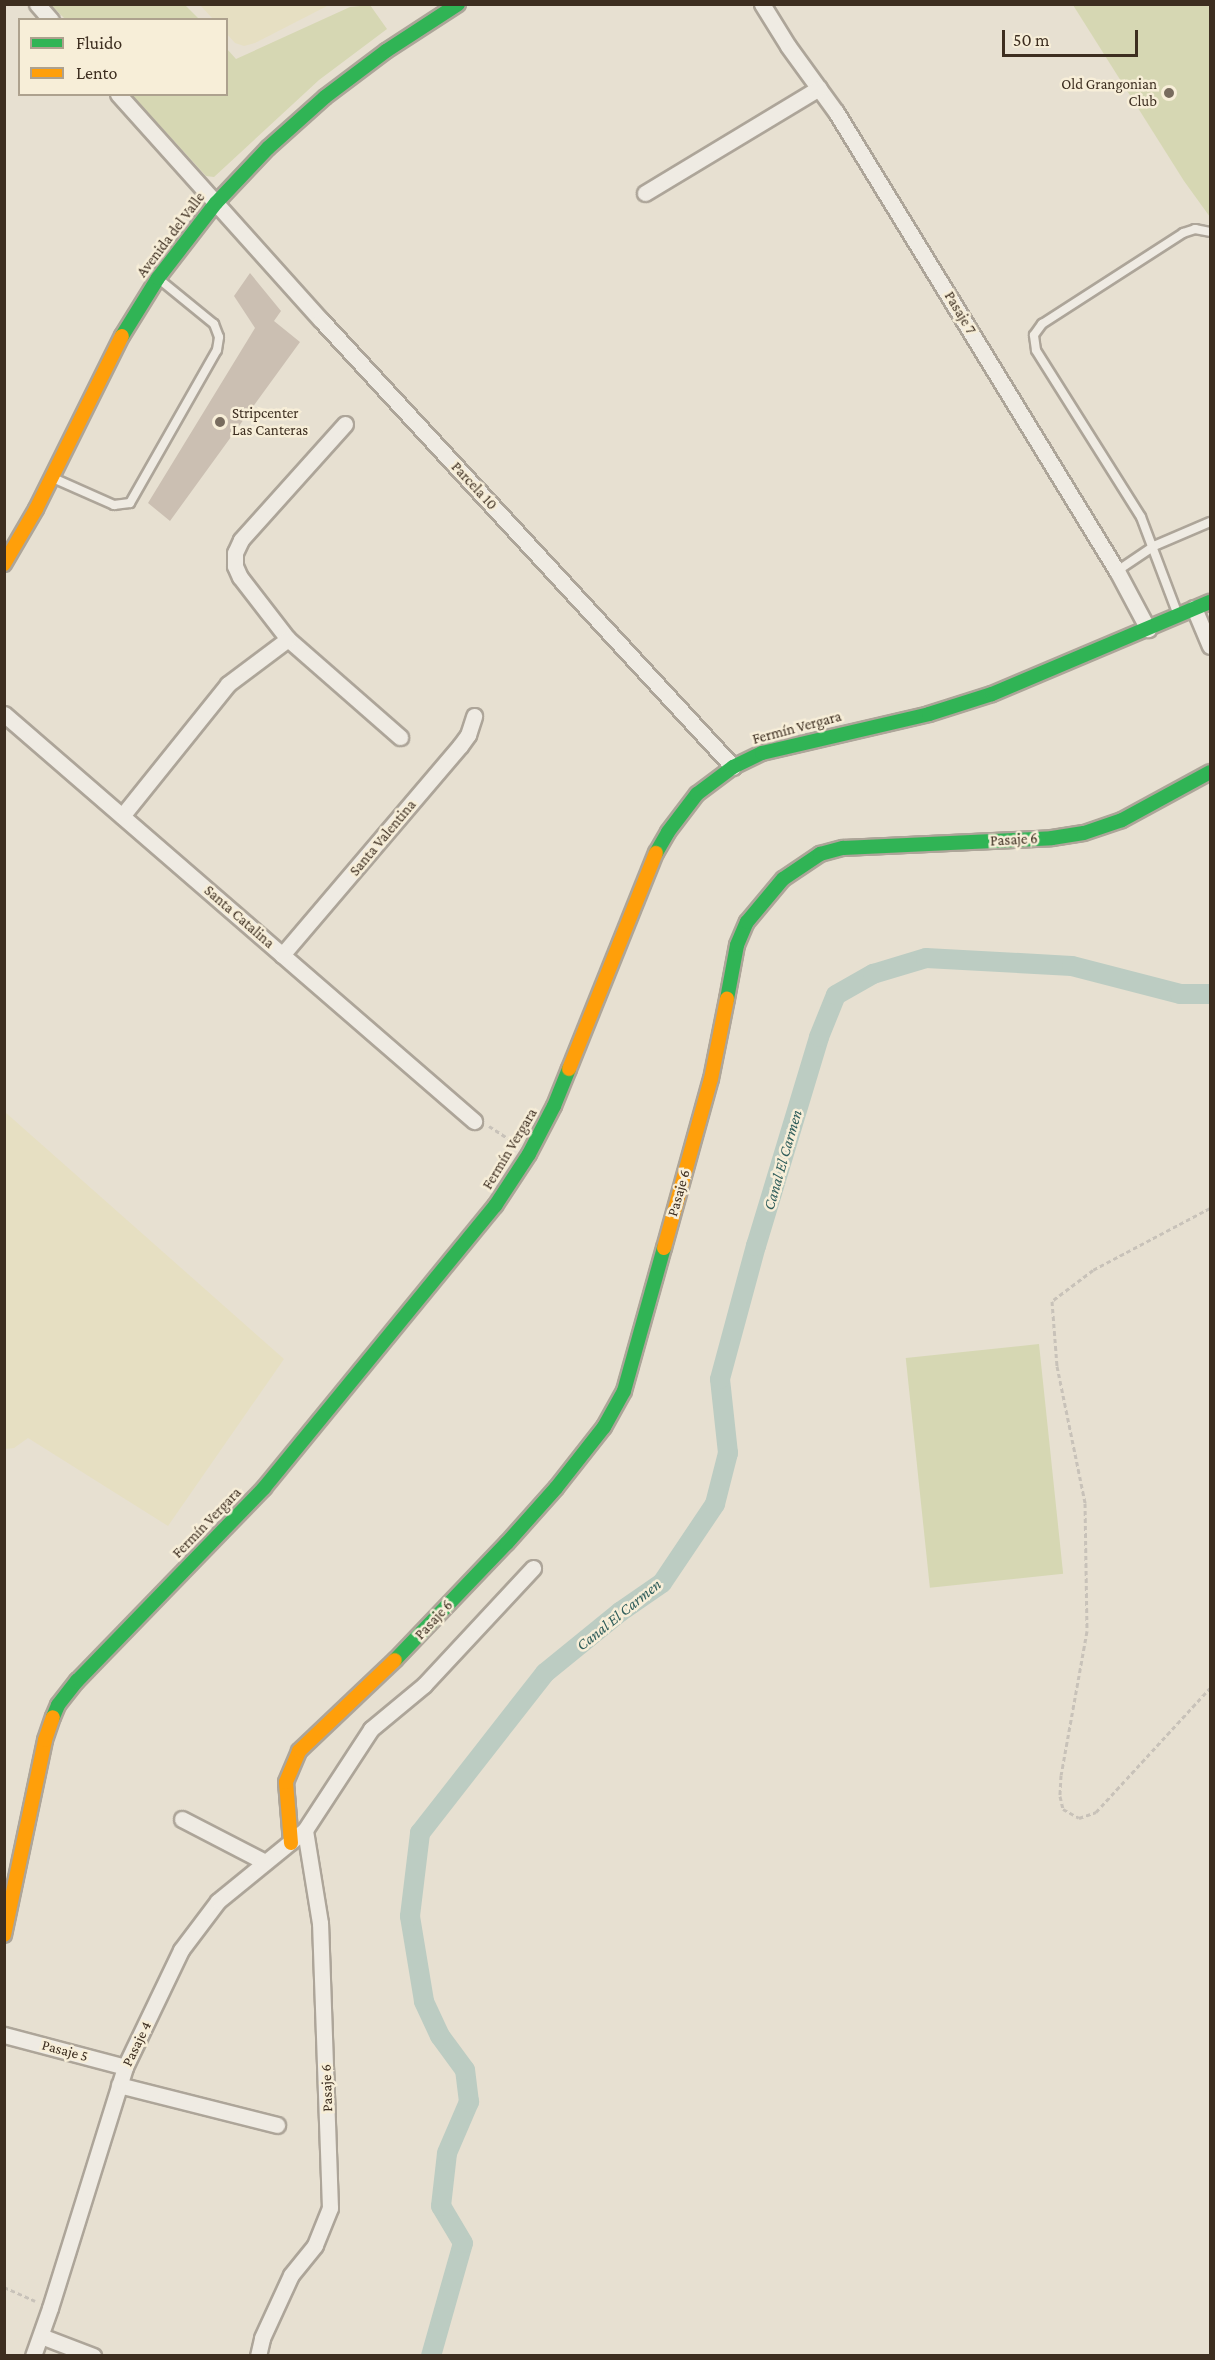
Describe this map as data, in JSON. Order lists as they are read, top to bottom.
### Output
{
  "streets": {
    "street": [
      "Avenida del Valle",
      "Pasaje 7",
      "Parcela 10",
      "Fermín Vergara",
      "Santa Valentina",
      "Pasaje 6",
      "Santa Catalina",
      "Pasaje 4",
      "Pasaje 5"
    ]
  },
  "crossings": [
    ["Avenida del Valle", "Parcela 10"],
    ["Pasaje 7", "Fermín Vergara"],
    ["Parcela 10", "Fermín Vergara"],
    ["Santa Valentina", "Santa Catalina"],
    ["Pasaje 6", "Pasaje 4"],
    ["Pasaje 4", "Pasaje 5"]
  ],
  "water": ["Canal El Carmen"],
  "places": ["Old Grangonian Club", "Stripcenter Las Canteras"],
  "legend": ["Fluido", "Lento"],
  "scale_bar": "50 m"
}
